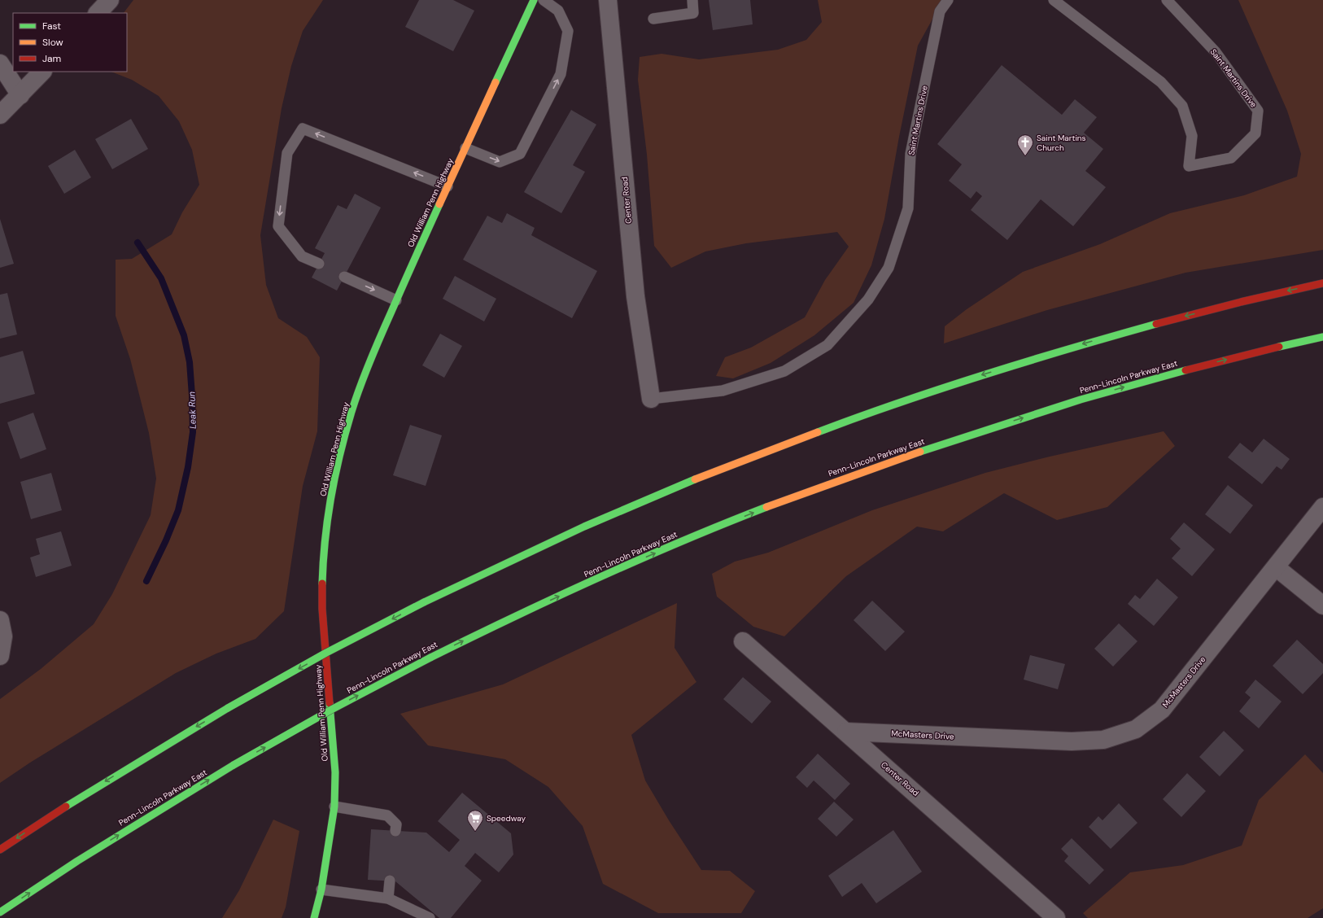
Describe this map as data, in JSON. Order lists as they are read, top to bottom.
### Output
{
  "streets": {
    "main road": ["Old William Penn Highway", "Penn-Lincoln Parkway East"],
    "street": ["Center Road", "McMasters Drive"],
    "lane": ["Saint Martins Drive"]
  },
  "crossings": [
    ["Saint Martins Drive", "Center Road"],
    ["Center Road", "McMasters Drive"]
  ],
  "water": ["Leak Run"],
  "places": {
    "church": ["Saint Martins Church"],
    "supermarket": ["Speedway"]
  },
  "legend": ["Fast", "Slow", "Jam"]
}
